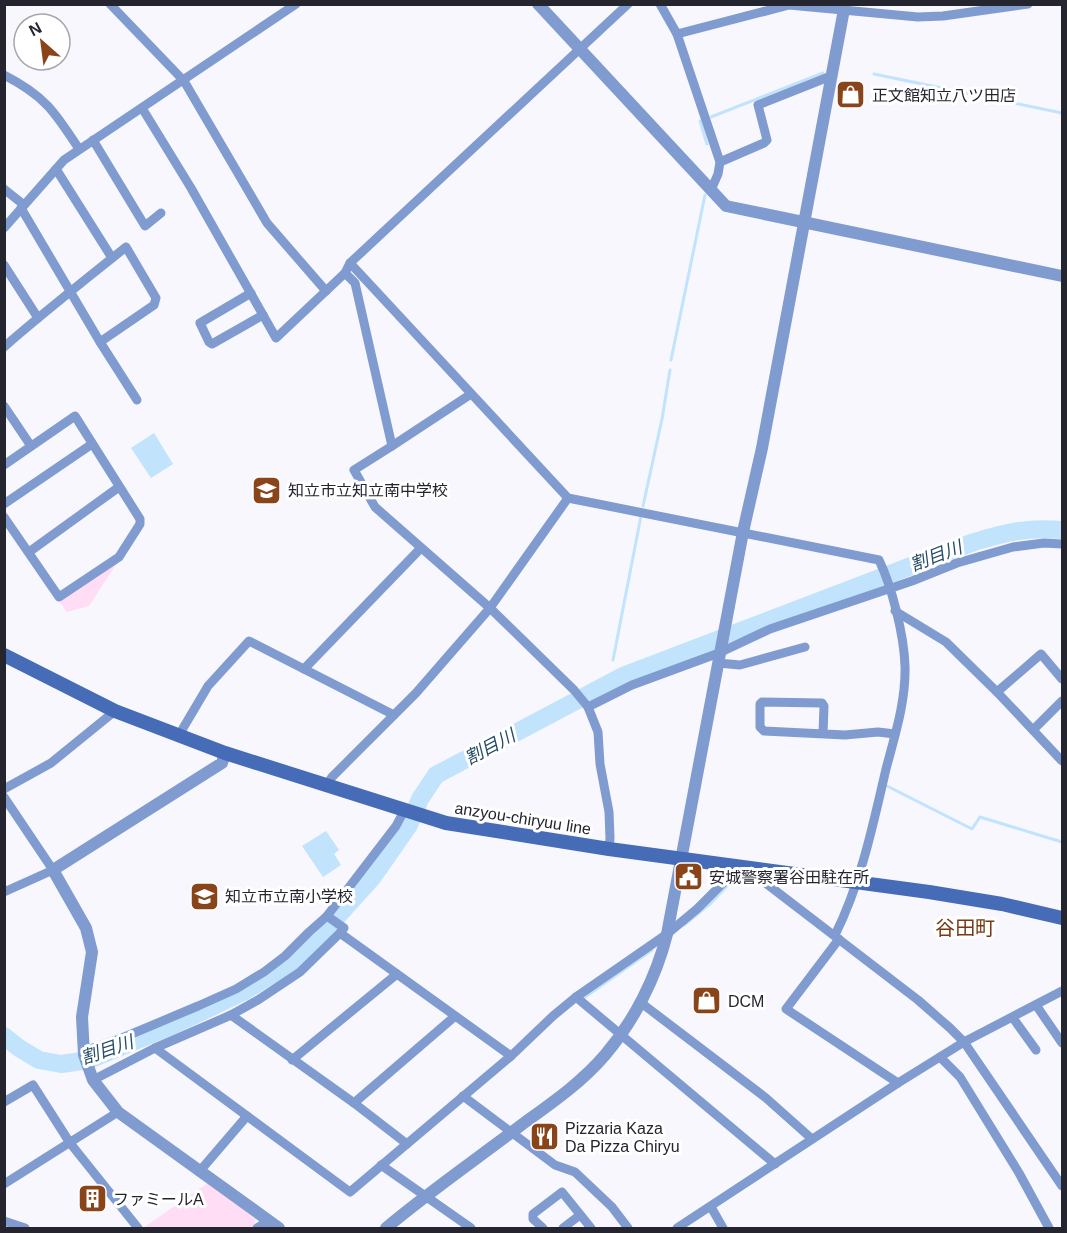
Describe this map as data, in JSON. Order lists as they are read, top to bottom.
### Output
{
  "streets": {
    "main road": ["anzyou-chiryuu line"]
  },
  "districts": ["谷田町"],
  "water": ["割目川"],
  "places": {
    "shop": ["正文館知立八ツ田店", "DCM"],
    "school or university": ["知立市立知立南中学校", "知立市立南小学校"],
    "public building": ["安城警察署谷田駐在所"],
    "restaurant": ["Pizzaria Kaza Da Pizza Chiryu"],
    "building": ["ファミールA"]
  },
  "north": "top left"
}
